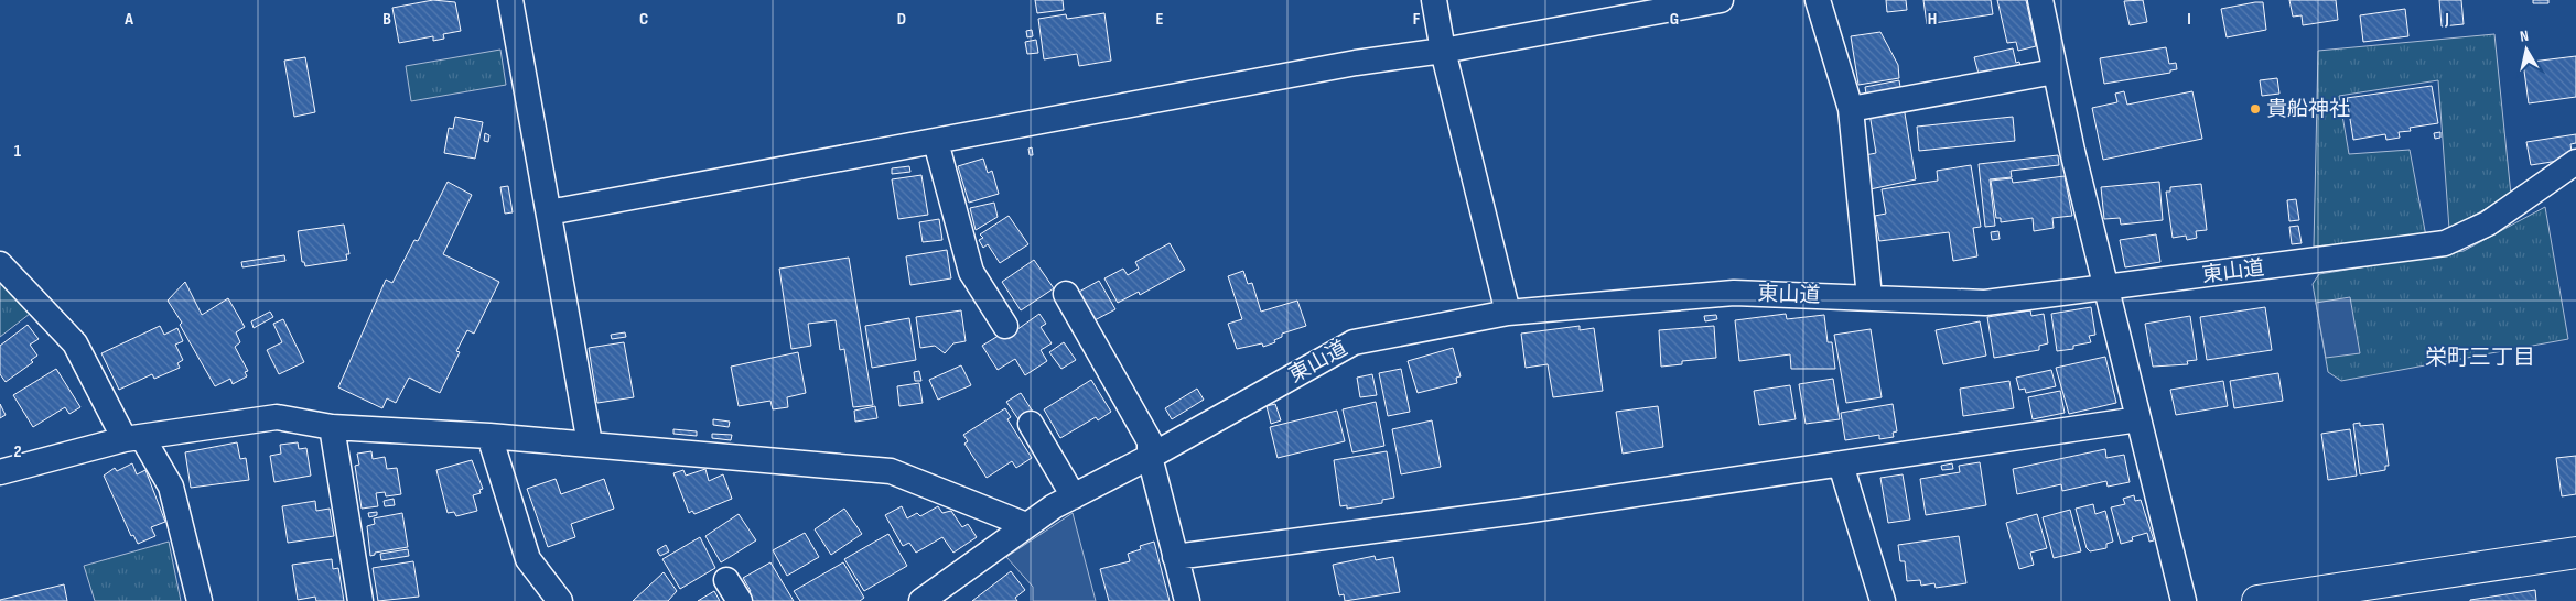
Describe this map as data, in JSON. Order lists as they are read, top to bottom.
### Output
{
  "streets": {
    "street": ["東山道"]
  },
  "districts": ["栄町三丁目"],
  "places": ["貴船神社"],
  "north": "top",
  "grid": {
    "columns": [
      "A",
      "B",
      "C",
      "D",
      "E",
      "F",
      "G",
      "H",
      "I",
      "J"
    ],
    "rows": ["1", "2"]
  }
}
